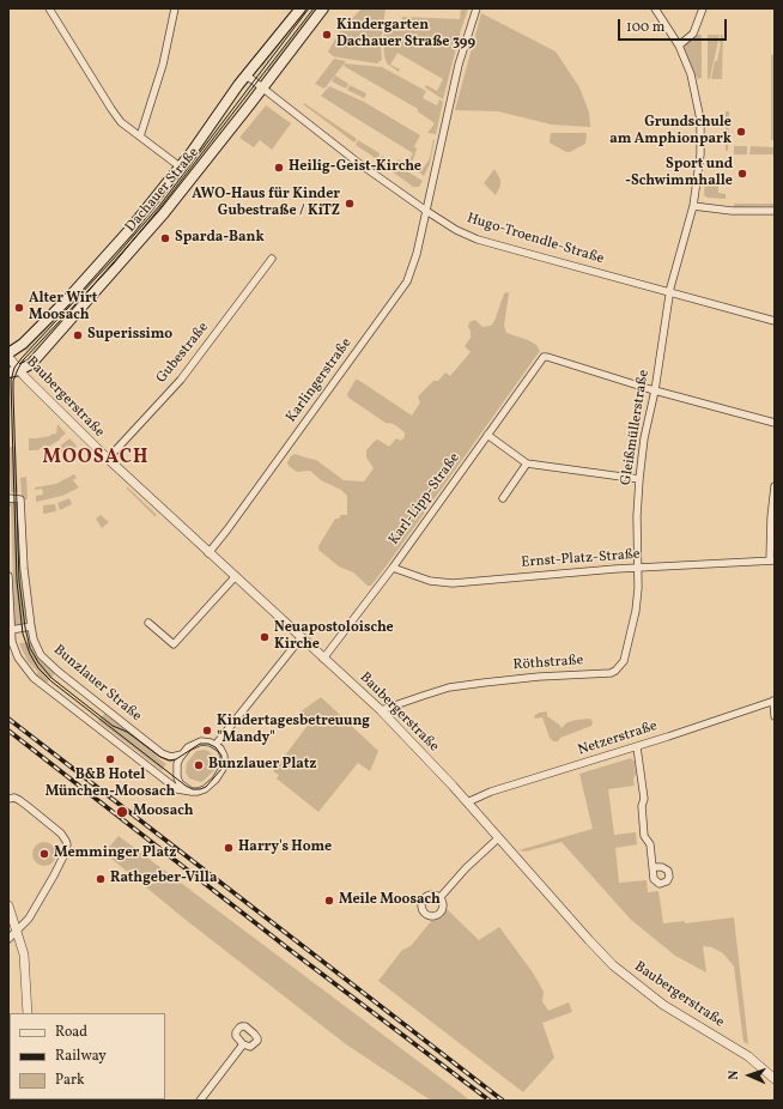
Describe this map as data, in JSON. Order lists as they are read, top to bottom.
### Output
{
  "streets": {
    "main road": ["Dachauer Straße"],
    "street": [
      "Hugo-Troendle-Straße",
      "Gubestraße",
      "Karlingerstraße",
      "Baubergerstraße",
      "Gleißmüllerstraße",
      "Karl-Lipp-Straße",
      "Ernst-Platz-Straße",
      "Röthstraße",
      "Bunzlauer Straße",
      "Netzerstraße"
    ]
  },
  "crossings": [
    ["Dachauer Straße", "Hugo-Troendle-Straße"],
    ["Dachauer Straße", "Baubergerstraße"],
    ["Hugo-Troendle-Straße", "Karlingerstraße"],
    ["Hugo-Troendle-Straße", "Gleißmüllerstraße"],
    ["Gubestraße", "Baubergerstraße"],
    ["Karlingerstraße", "Baubergerstraße"],
    ["Baubergerstraße", "Karl-Lipp-Straße"],
    ["Baubergerstraße", "Röthstraße"],
    ["Baubergerstraße", "Netzerstraße"],
    ["Gleißmüllerstraße", "Karl-Lipp-Straße"],
    ["Gleißmüllerstraße", "Ernst-Platz-Straße"],
    ["Gleißmüllerstraße", "Röthstraße"],
    ["Karl-Lipp-Straße", "Ernst-Platz-Straße"],
    ["Ernst-Platz-Straße", "Röthstraße"]
  ],
  "districts": ["MOOSACH"],
  "places": [
    "Kindergarten Dachauer Straße 399",
    "Grundschule am Amphionpark",
    "Heilig-Geist-Kirche",
    "Sport und -Schwimmhalle",
    "AWO-Haus für Kinder Gubestraße / KiTZ",
    "Sparda-Bank",
    "Alter Wirt Moosach",
    "Superissimo",
    "Neuapostoloische Kirche",
    "Kindertagesbetreuung \"Mandy\"",
    "B&B Hotel München-Moosach",
    "Bunzlauer Platz",
    "Moosach",
    "Harry's Home",
    "Memminger Platz",
    "Rathgeber-Villa",
    "Meile Moosach"
  ],
  "legend": ["Road", "Railway", "Park"],
  "scale_bar": "100 m",
  "north": "left"
}
